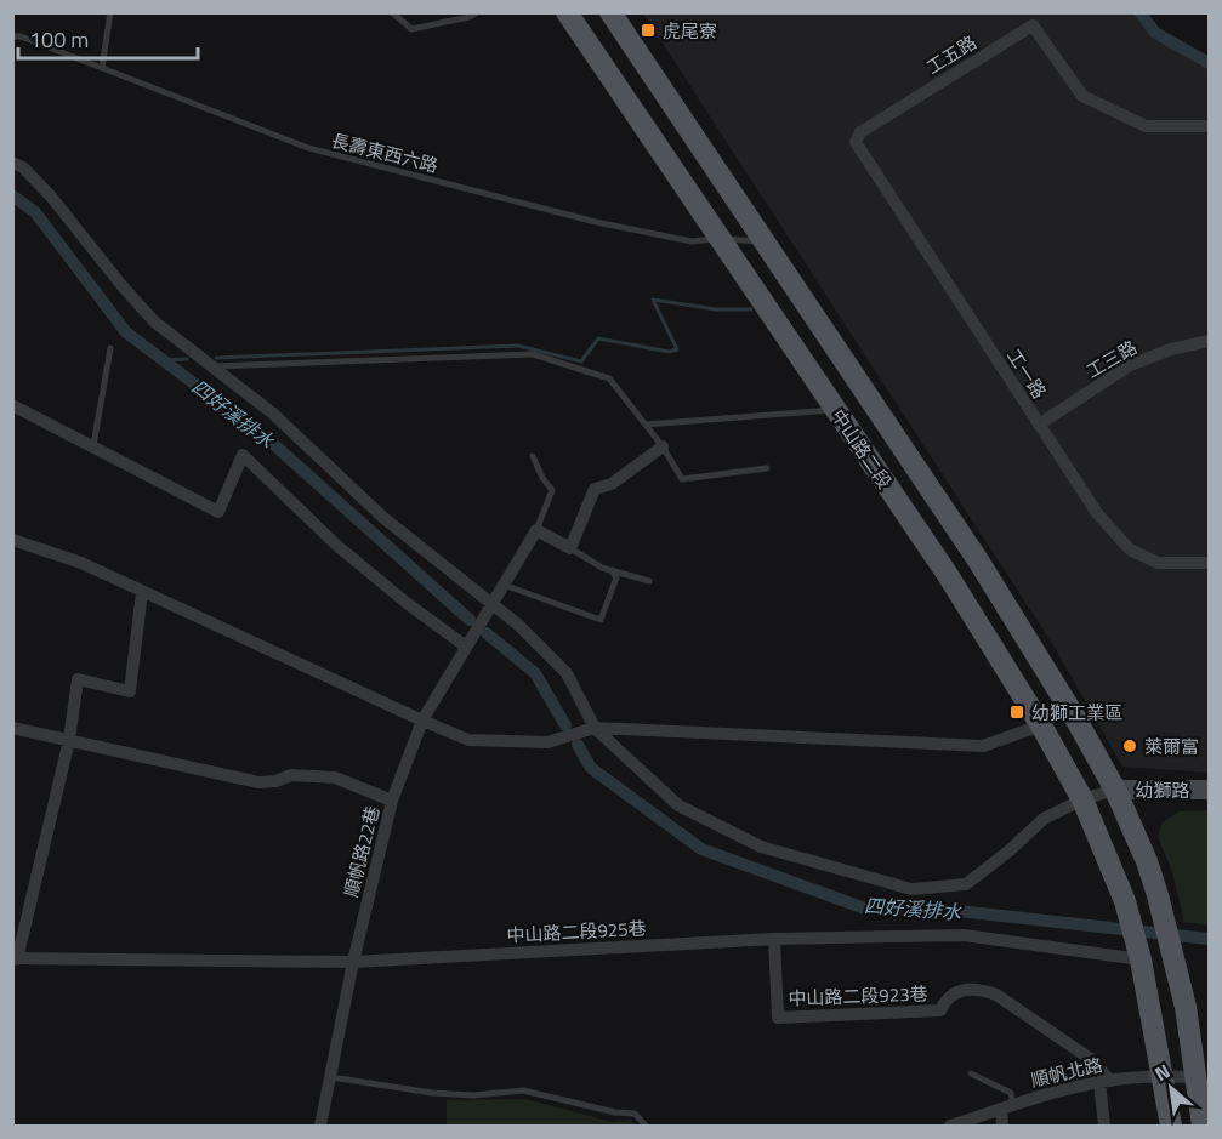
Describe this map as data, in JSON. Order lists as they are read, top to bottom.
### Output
{
  "streets": {
    "main road": ["中山路二段"],
    "street": [
      "工五路",
      "工三路",
      "工一路",
      "幼獅路",
      "順帆路22巷",
      "中山路二段925巷",
      "中山路二段923巷",
      "順帆北路"
    ],
    "lane": ["長壽東西六路"]
  },
  "crossings": [
    ["工五路", "工一路"],
    ["長壽東西六路", "中山路二段"],
    ["工三路", "工一路"],
    ["中山路二段", "幼獅路"],
    ["中山路二段", "中山路二段925巷"],
    ["中山路二段", "順帆北路"],
    ["順帆路22巷", "中山路二段925巷"],
    ["中山路二段925巷", "中山路二段923巷"],
    ["中山路二段923巷", "順帆北路"]
  ],
  "water": ["四好溪排水"],
  "places": {
    "transit": ["虎尾寮", "幼獅工業區"],
    "other": ["萊爾富"]
  },
  "scale_bar": "100 m",
  "north": "top left"
}
